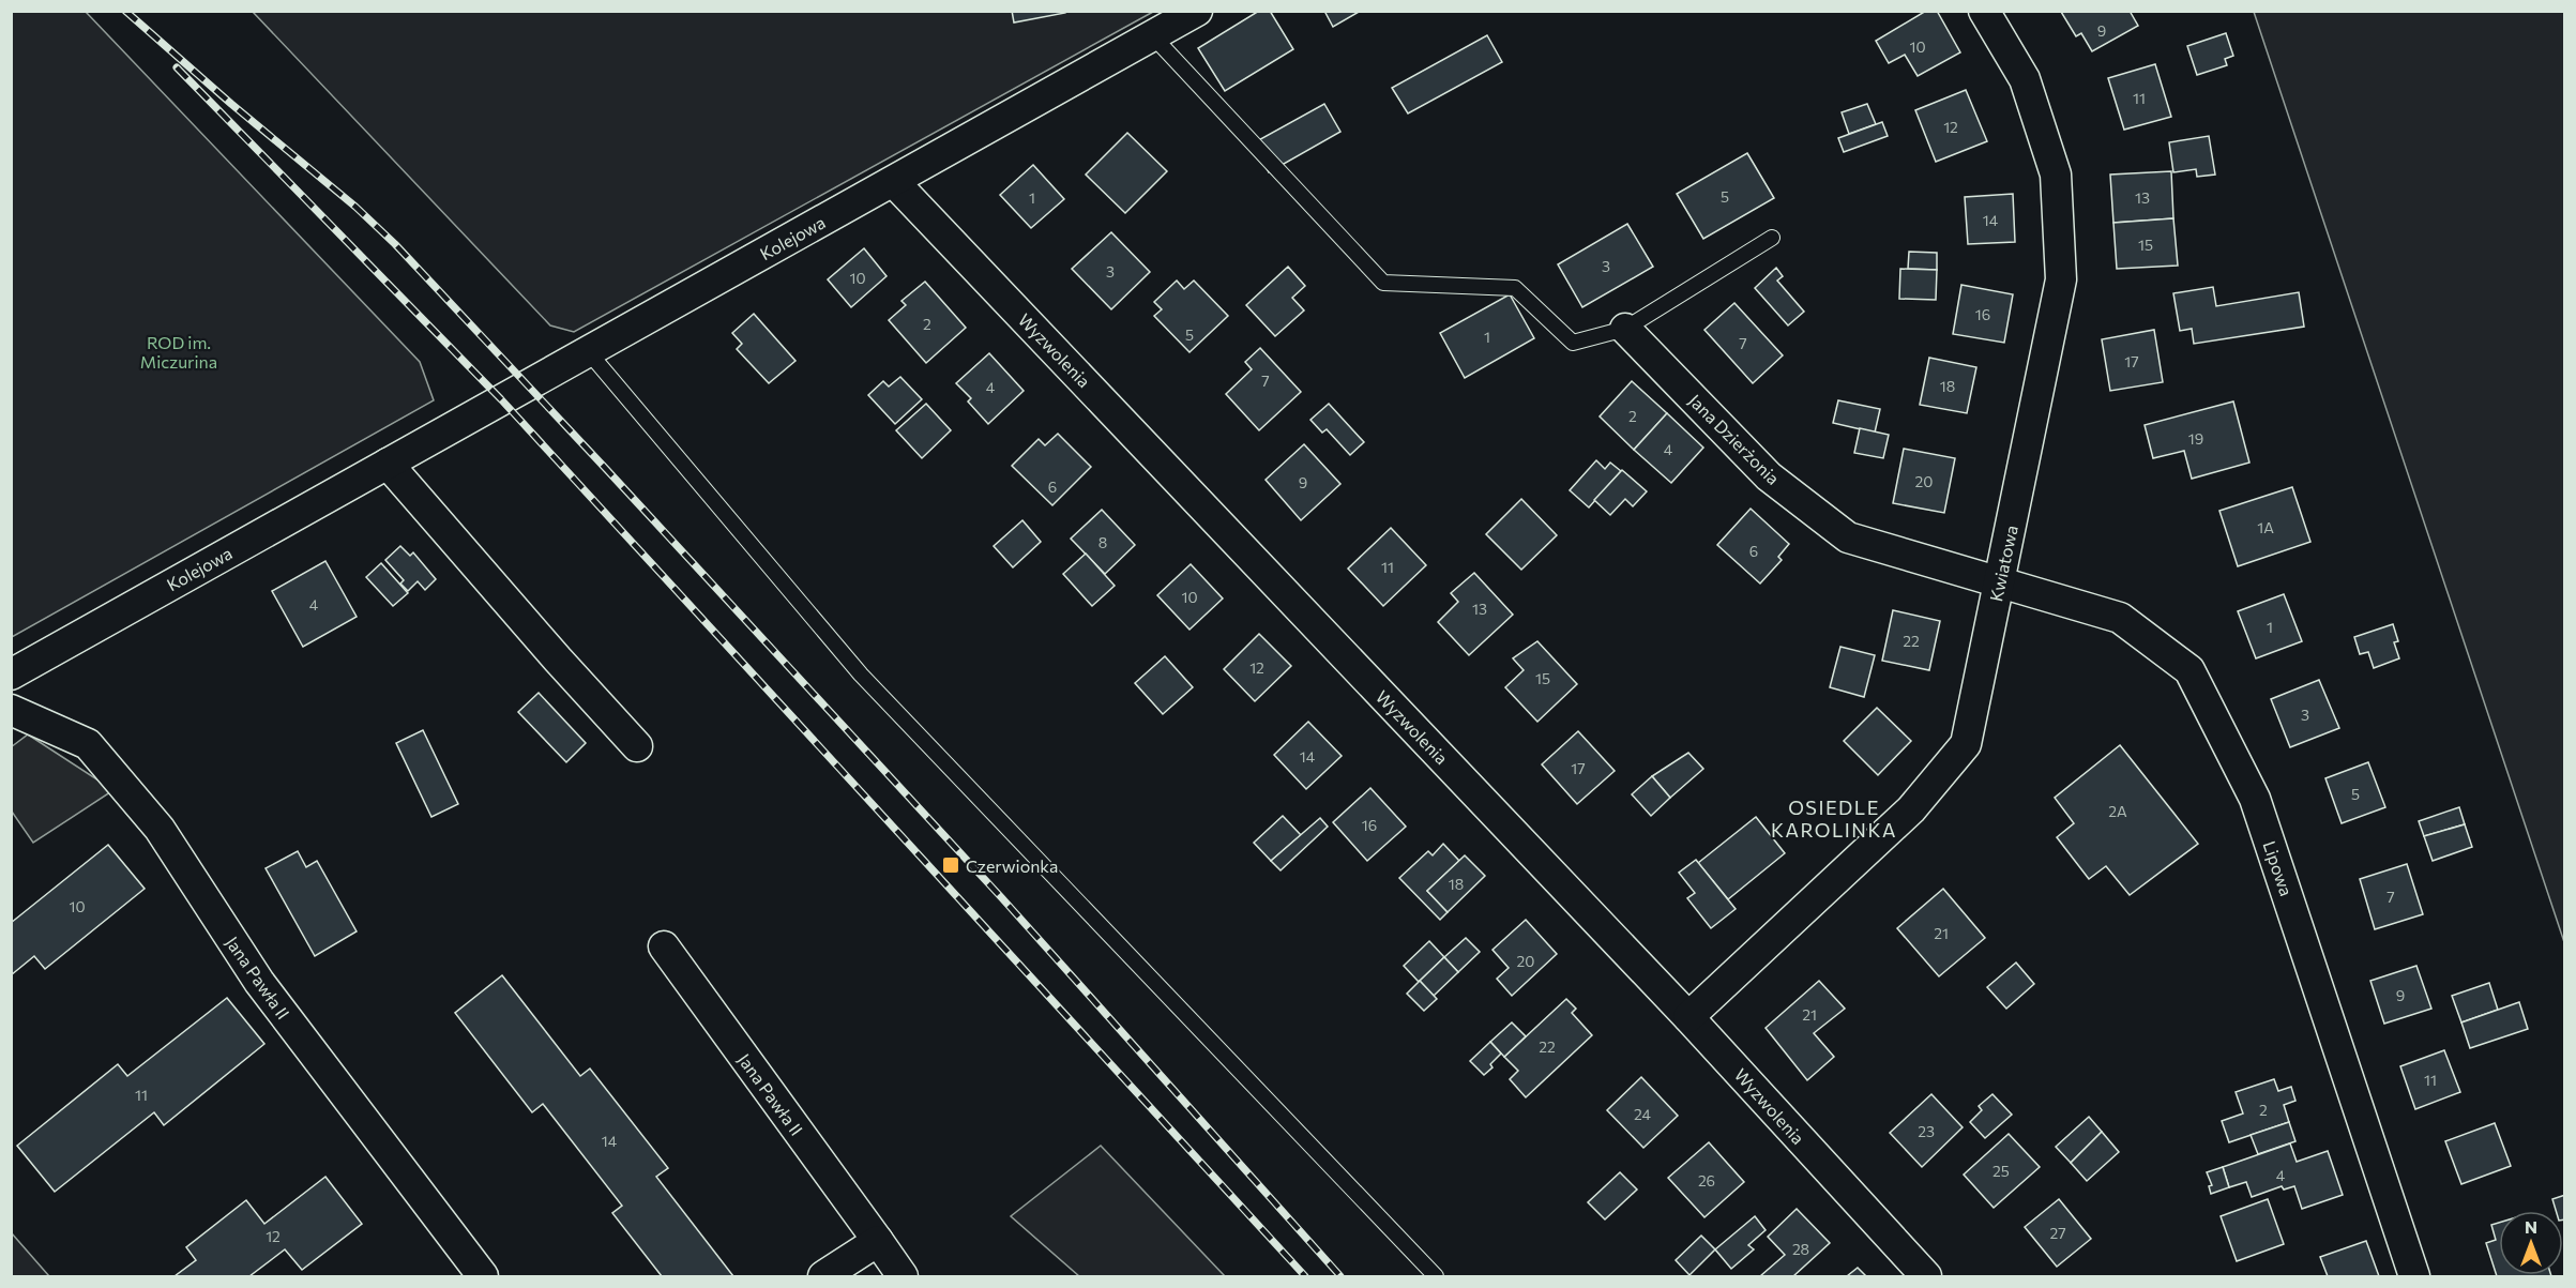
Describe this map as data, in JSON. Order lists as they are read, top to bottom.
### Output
{
  "streets": {
    "street": [
      "Kolejowa",
      "Wyzwolenia",
      "Jana Dzierżonia",
      "Kwiatowa",
      "Lipowa",
      "Jana Pawła II"
    ]
  },
  "crossings": [
    ["Kolejowa", "Wyzwolenia"],
    ["Wyzwolenia", "Kwiatowa"],
    ["Jana Dzierżonia", "Kwiatowa"],
    ["Jana Dzierżonia", "Lipowa"],
    ["Kwiatowa", "Lipowa"]
  ],
  "districts": ["OSIEDLE KAROLINKA"],
  "parks": ["ROD im. Miczurina"],
  "places": {
    "transit": ["Czerwionka"]
  },
  "house_numbers": [
    "9",
    "10",
    "11",
    "12",
    "5",
    "1",
    "13",
    "14",
    "15",
    "3",
    "3",
    "10",
    "16",
    "2",
    "5",
    "1",
    "7",
    "17",
    "7",
    "18",
    "4",
    "2",
    "19",
    "4",
    "20",
    "9",
    "6",
    "1A",
    "8",
    "6",
    "11",
    "10",
    "4",
    "13",
    "1",
    "22",
    "12",
    "15",
    "3",
    "14",
    "17",
    "5",
    "2A",
    "16",
    "18",
    "7",
    "10",
    "21",
    "20",
    "9",
    "21",
    "22",
    "11",
    "11",
    "2",
    "24",
    "23",
    "14",
    "25",
    "4",
    "26",
    "27",
    "12",
    "28"
  ],
  "north": "top"
}
